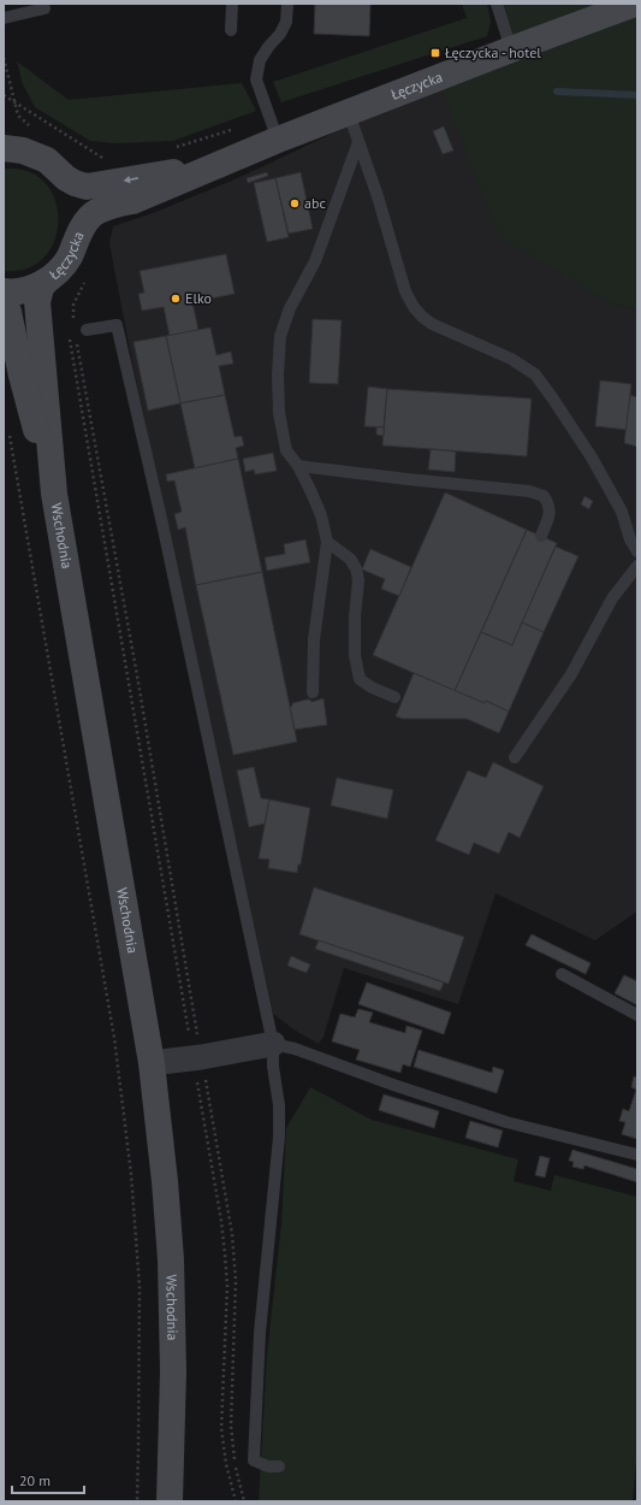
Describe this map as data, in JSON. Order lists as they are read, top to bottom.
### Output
{
  "streets": {
    "street": ["Łęczycka", "Wschodnia"]
  },
  "crossings": [
    ["Łęczycka", "Wschodnia"]
  ],
  "places": {
    "transit": ["Łęczycka - hotel"],
    "other": ["abc", "Elko"]
  },
  "scale_bar": "20 m"
}
